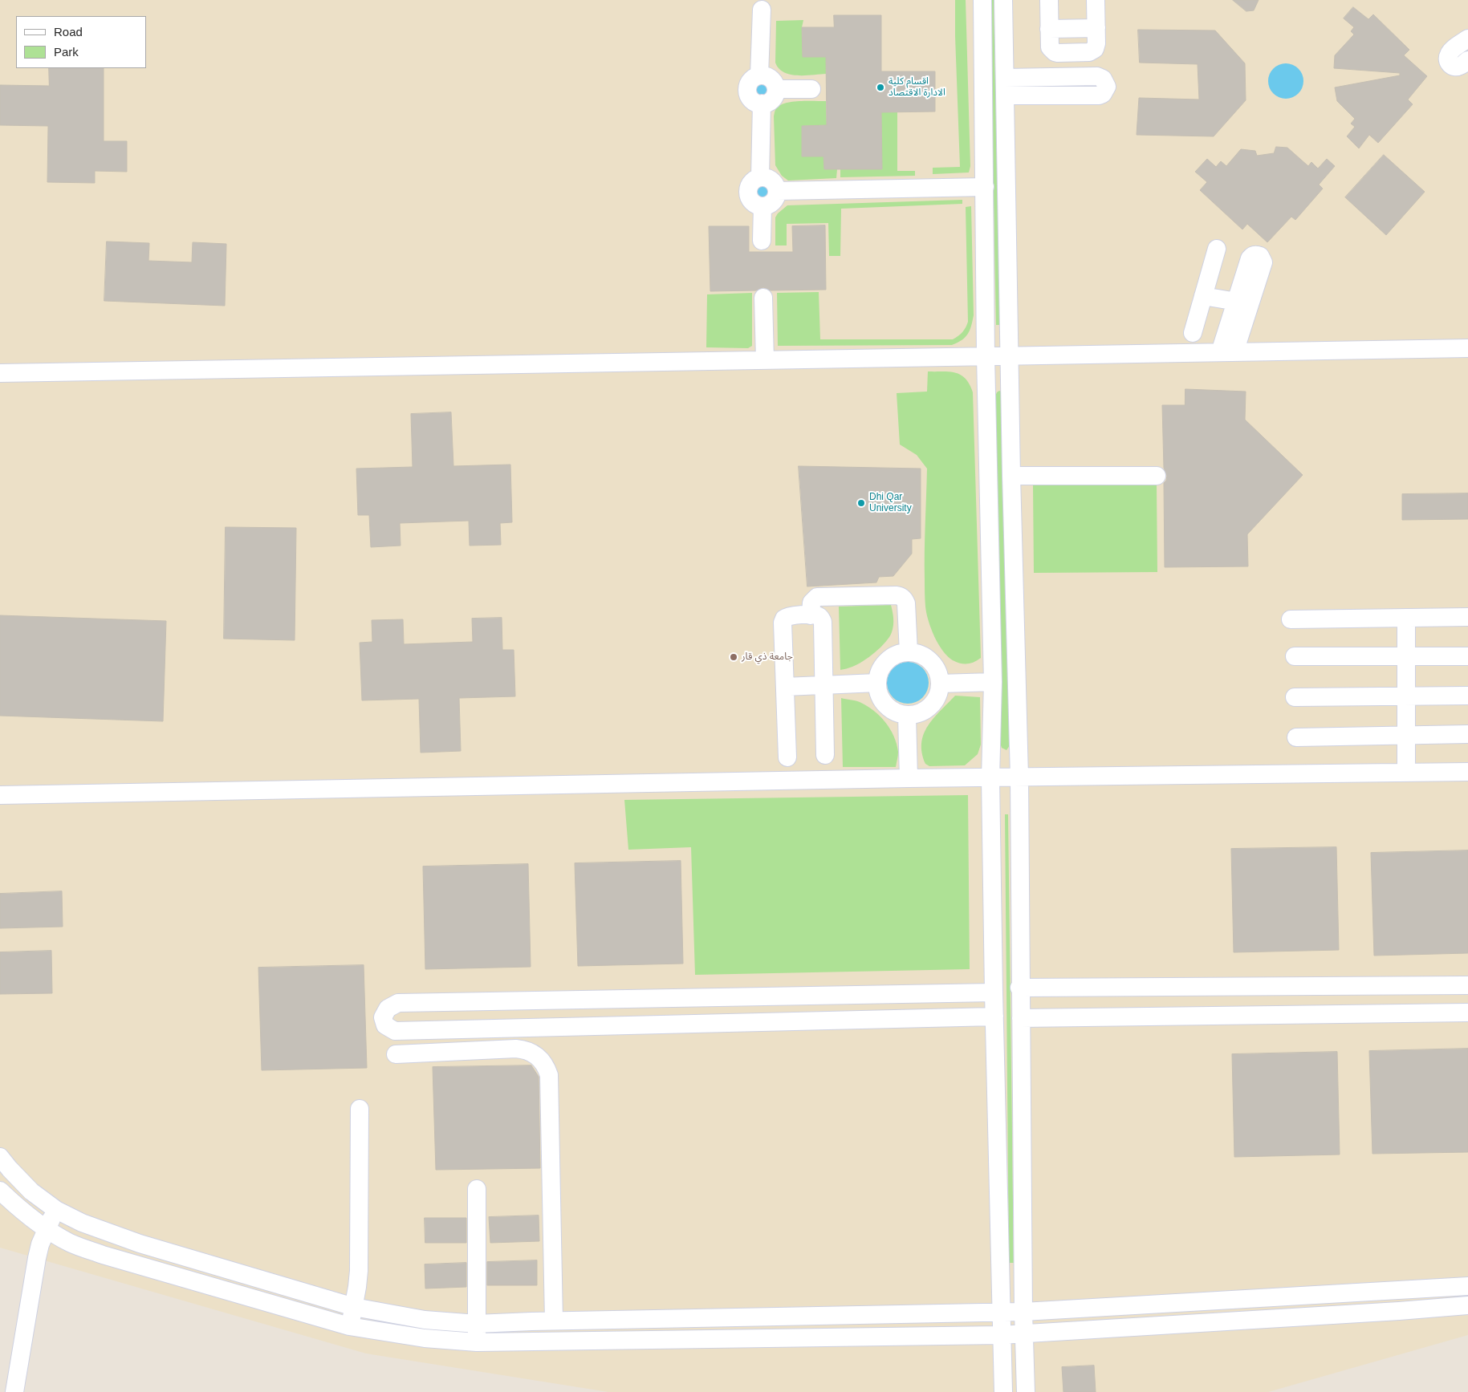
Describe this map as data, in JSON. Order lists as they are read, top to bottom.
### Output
{
  "places": ["اقسام كلية الادارة الاقتصاد", "Dhi Qar University", "جامعة ذي قار"],
  "legend": ["Road", "Park"]
}
